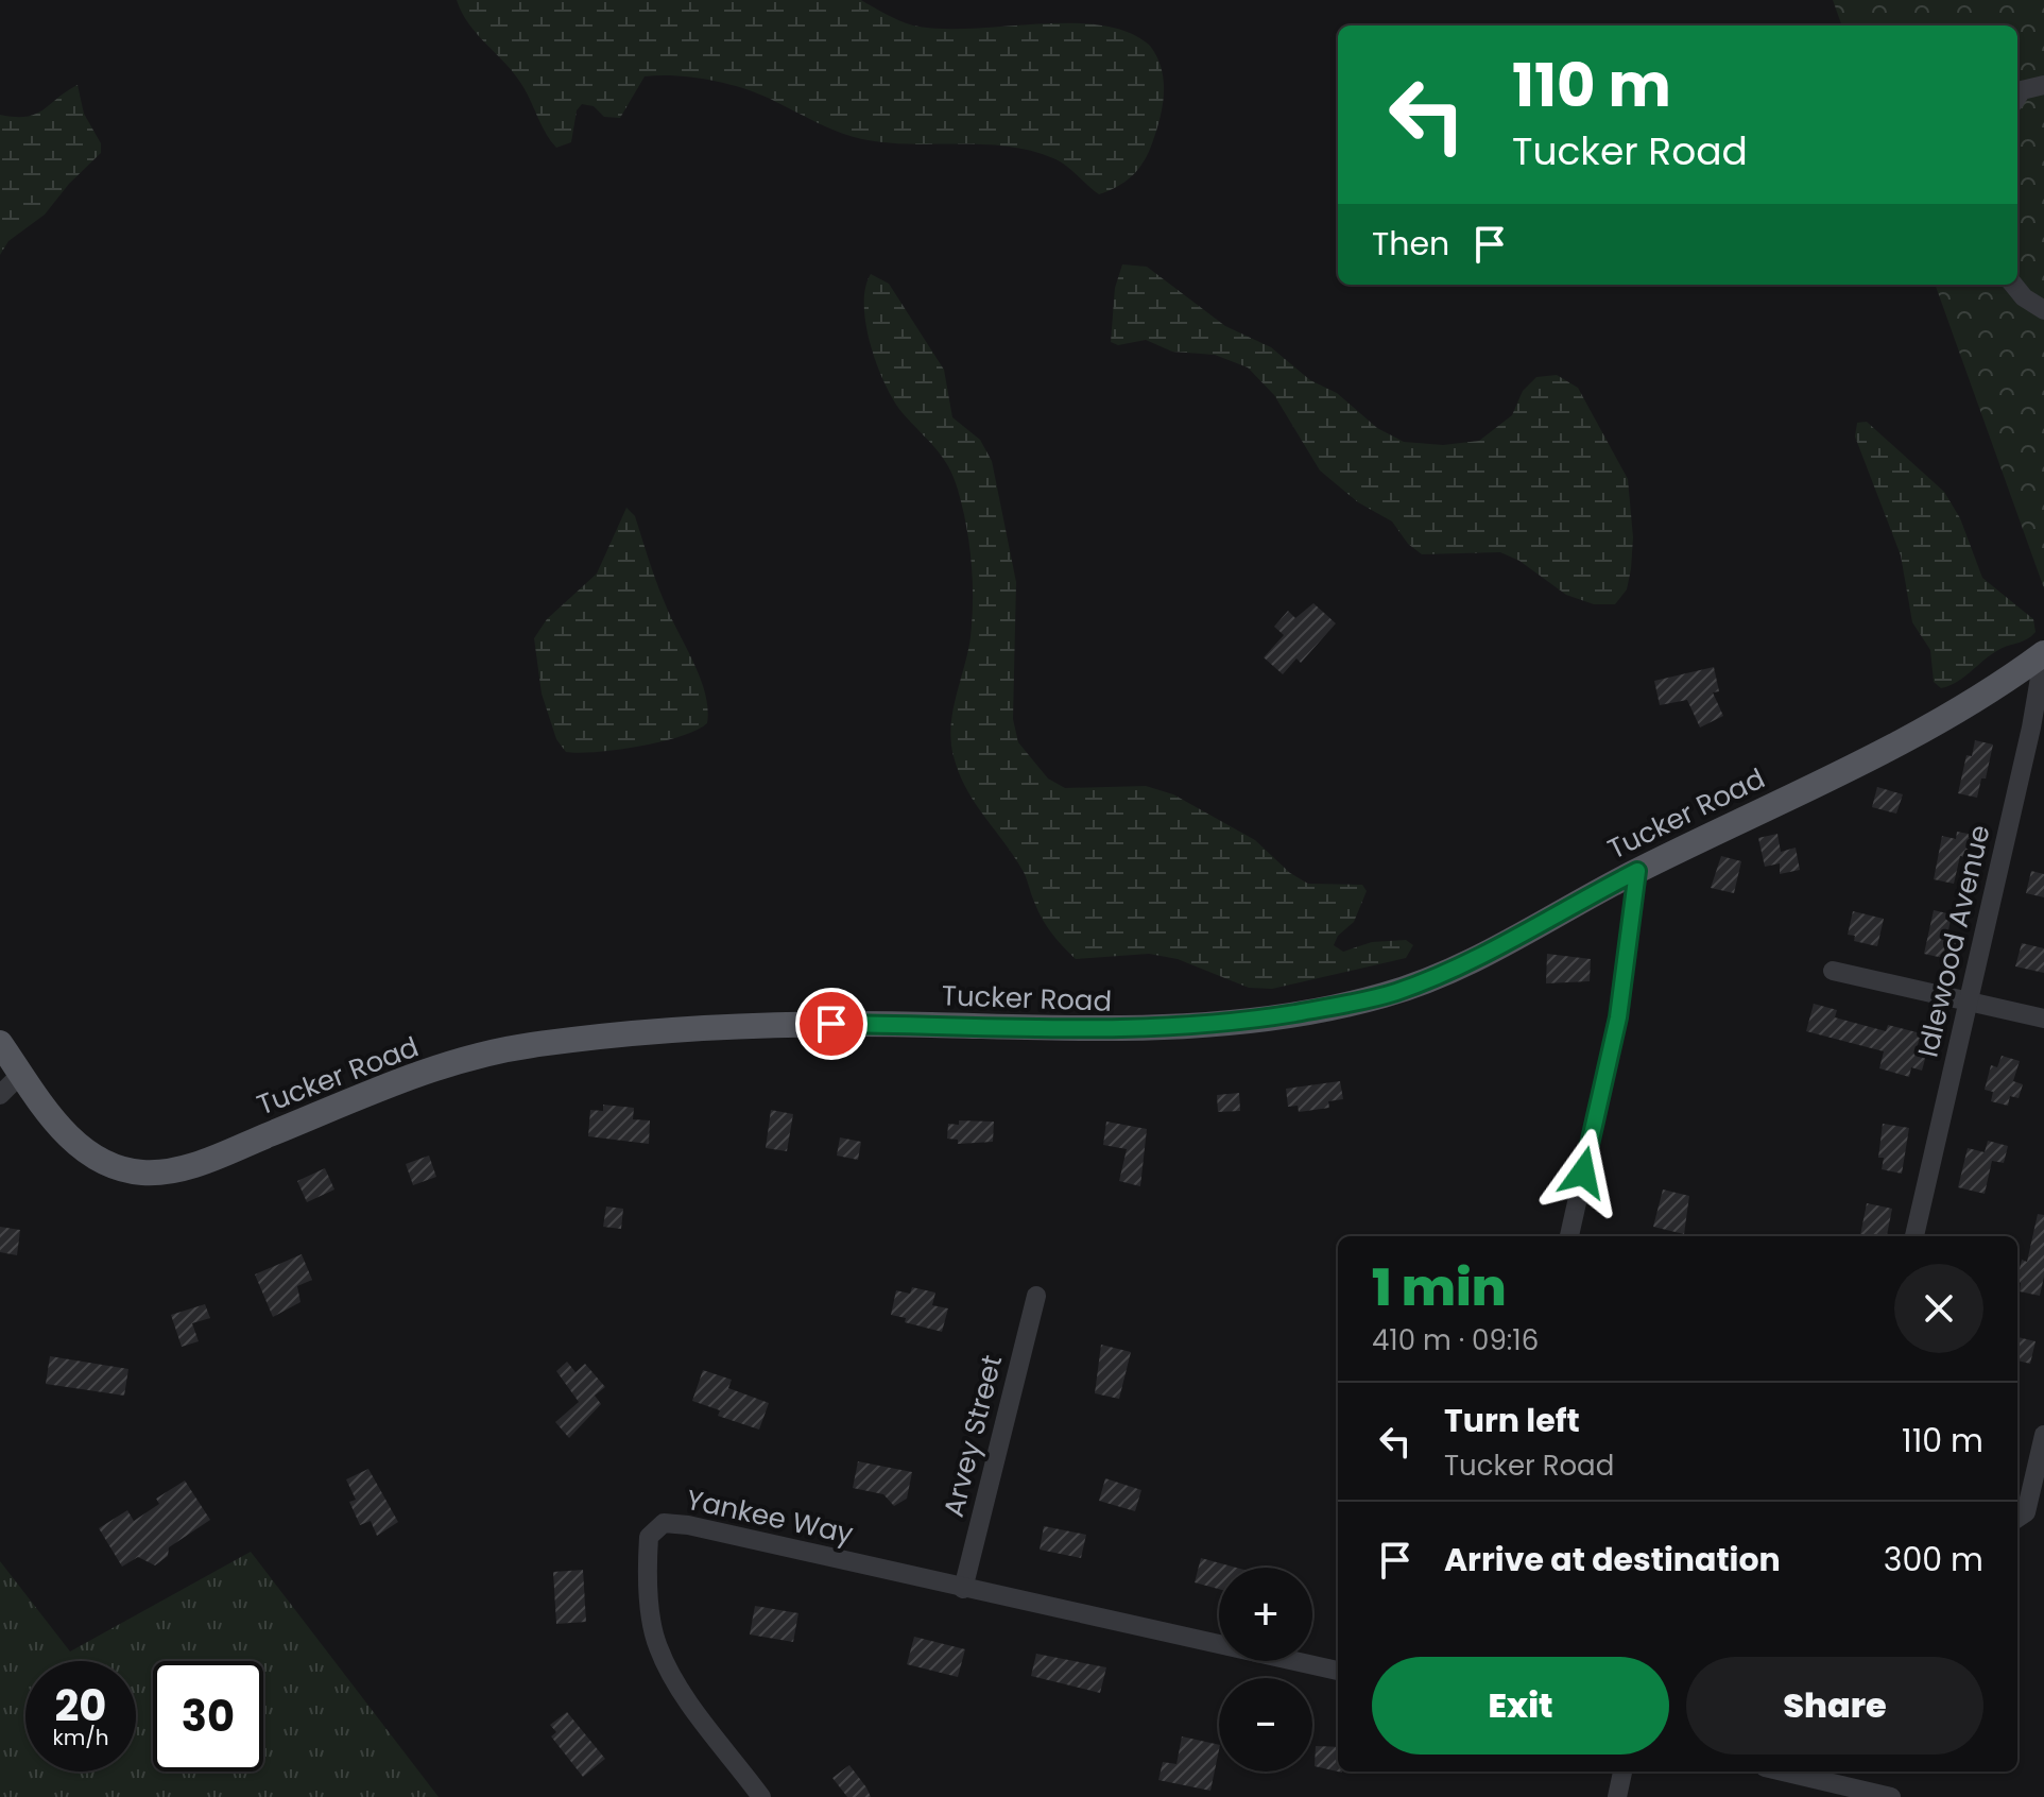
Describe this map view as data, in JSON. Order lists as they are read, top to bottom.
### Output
{
  "streets": {
    "main road": ["Tucker Road"],
    "street": ["Idlewood Avenue", "Arvey Street", "Yankee Way"]
  },
  "crossings": [
    ["Tucker Road", "Idlewood Avenue"],
    ["Arvey Street", "Yankee Way"]
  ],
  "page": {
    "turn": ["110 m", "Tucker Road"],
    "then": "Then",
    "heading": ["1 min", "410 m · 09:16"],
    "list": [
      {
        "name": "Turn left",
        "note": "Tucker Road",
        "value": "110 m"
      },
      {
        "name": "Arrive at destination",
        "value": "300 m"
      }
    ],
    "map_buttons": ["+", "−"],
    "buttons": ["Exit", "Share"],
    "speed": "20 km/h",
    "limit": "30"
  }
}
